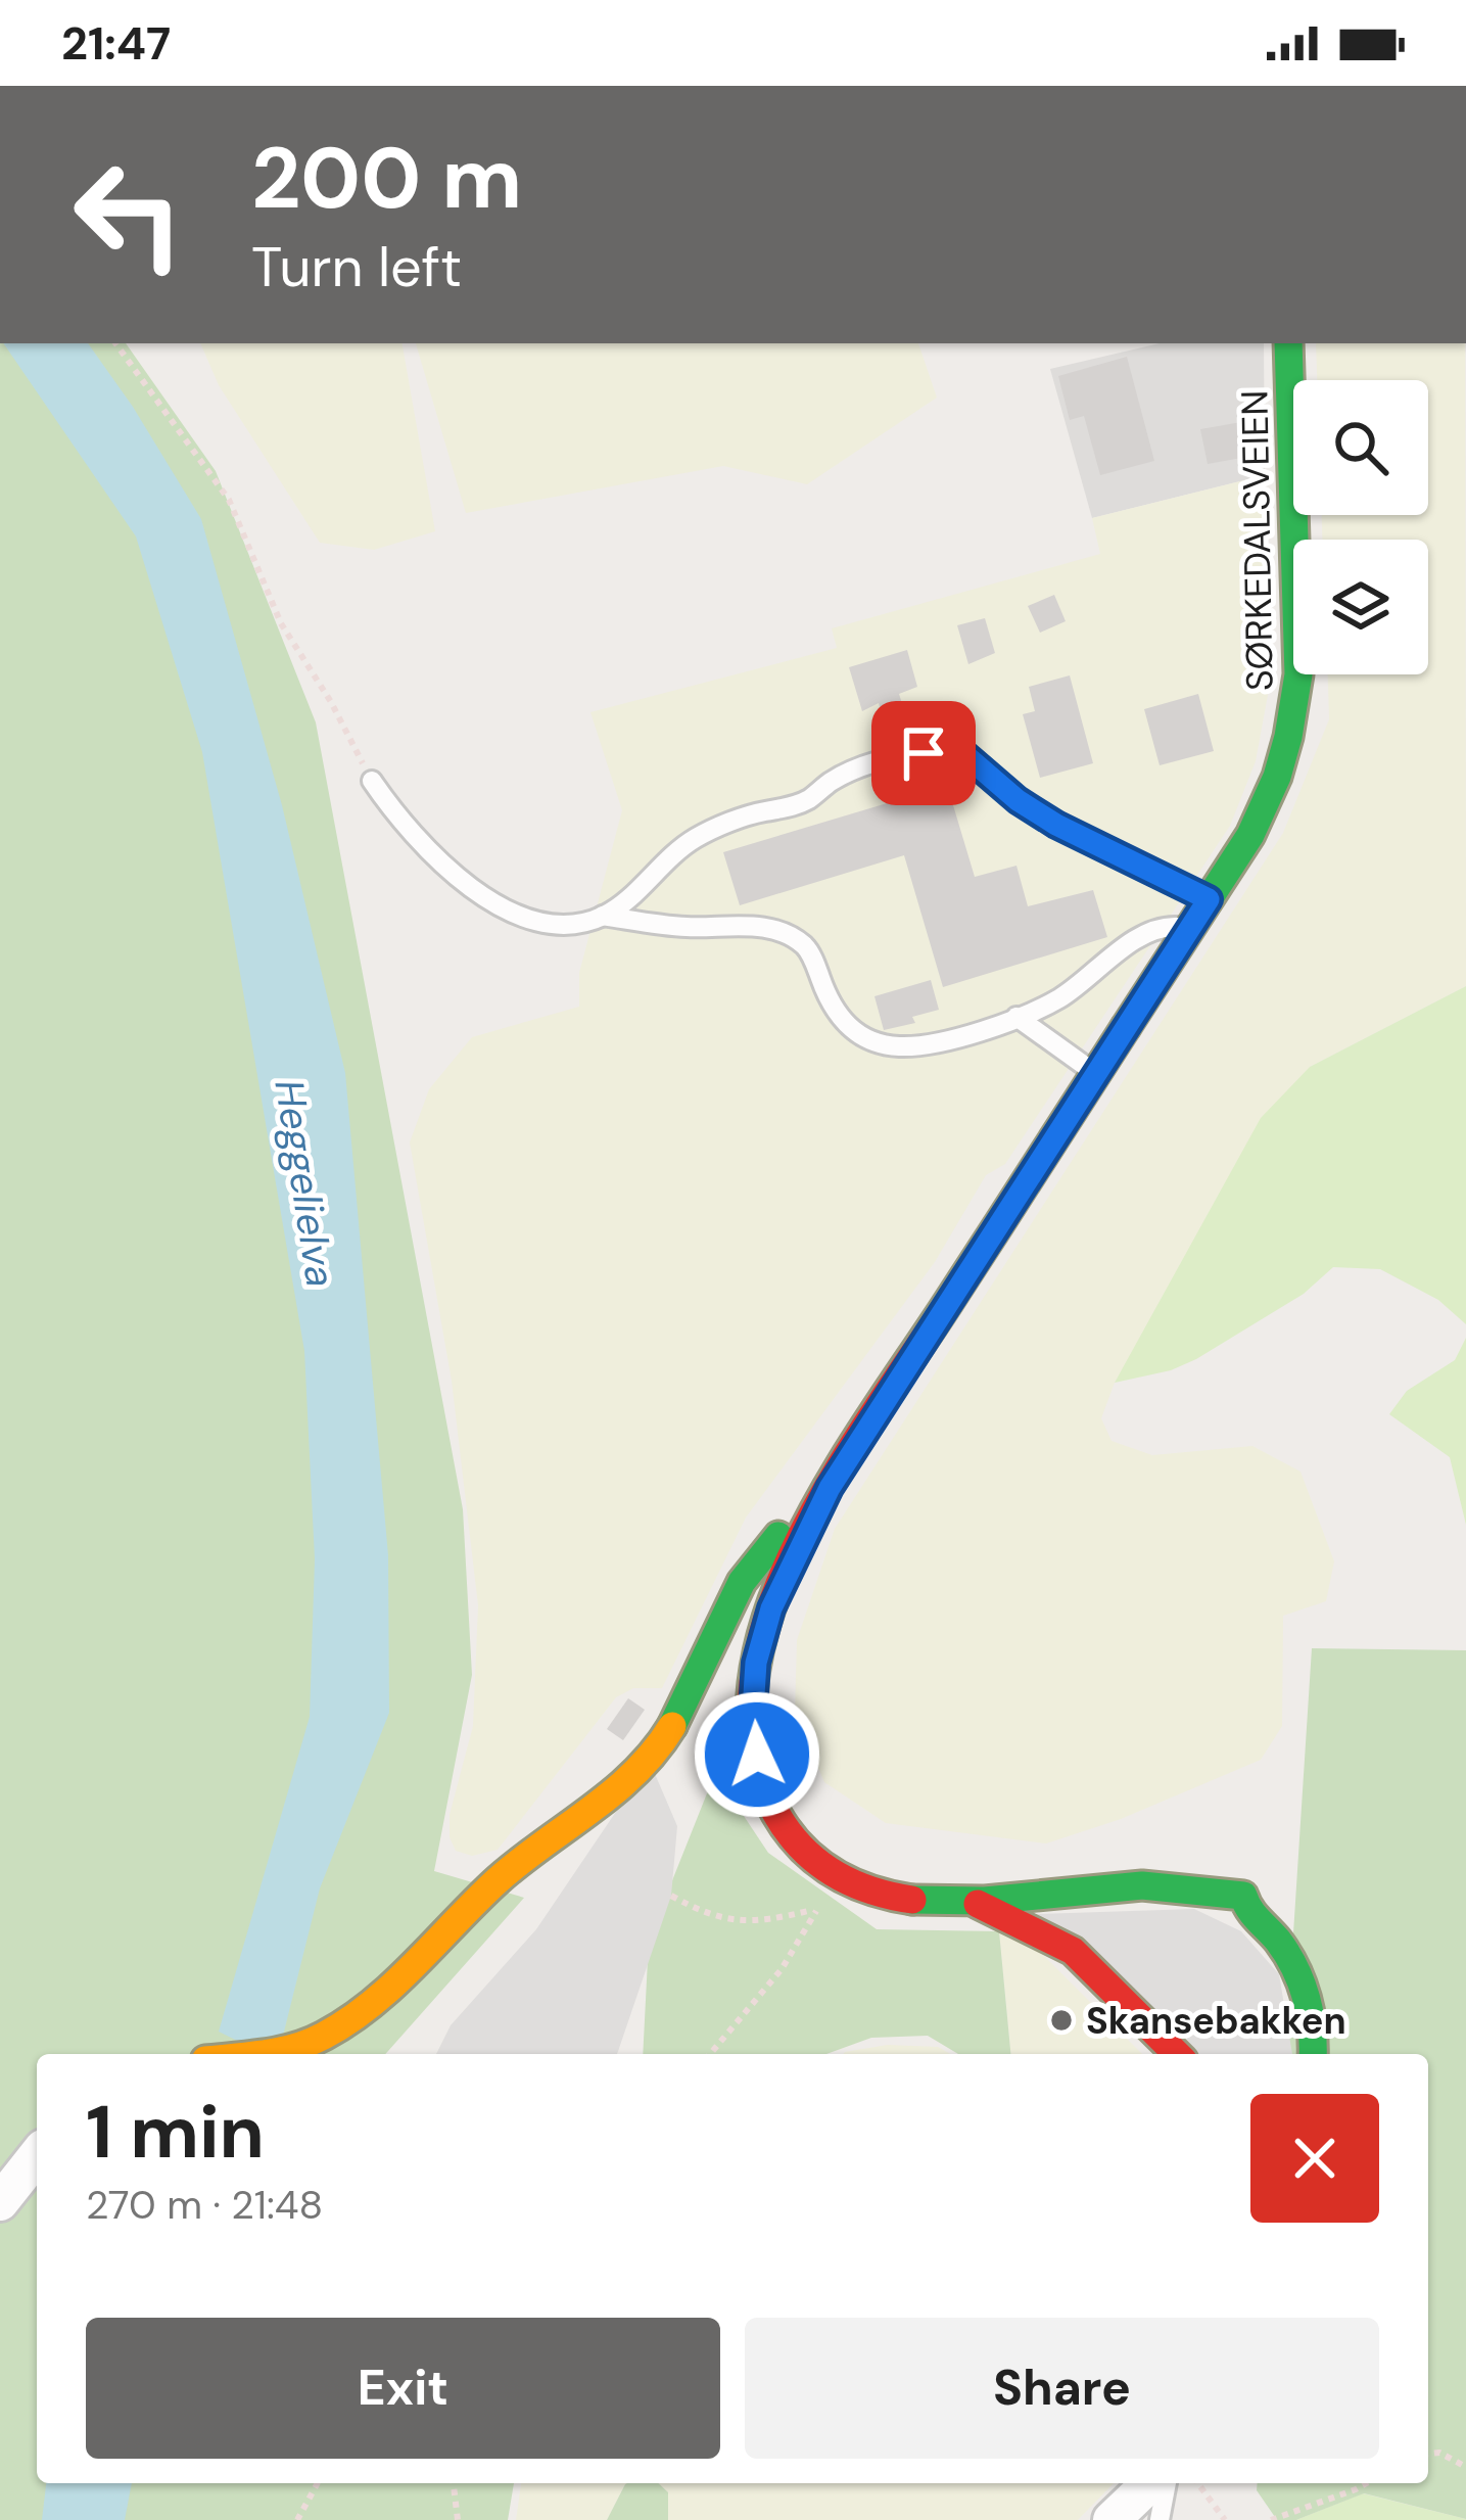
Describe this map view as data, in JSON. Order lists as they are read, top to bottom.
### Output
{
  "streets": {
    "street": ["SØRKEDALSVEIEN"]
  },
  "water": ["Heggelielva"],
  "places": ["Skansebakken"],
  "page": {
    "status": "21:47",
    "turn": ["200 m", "Turn left"],
    "heading": ["1 min", "270 m · 21:48"],
    "buttons": ["Exit", "Share"]
  }
}
